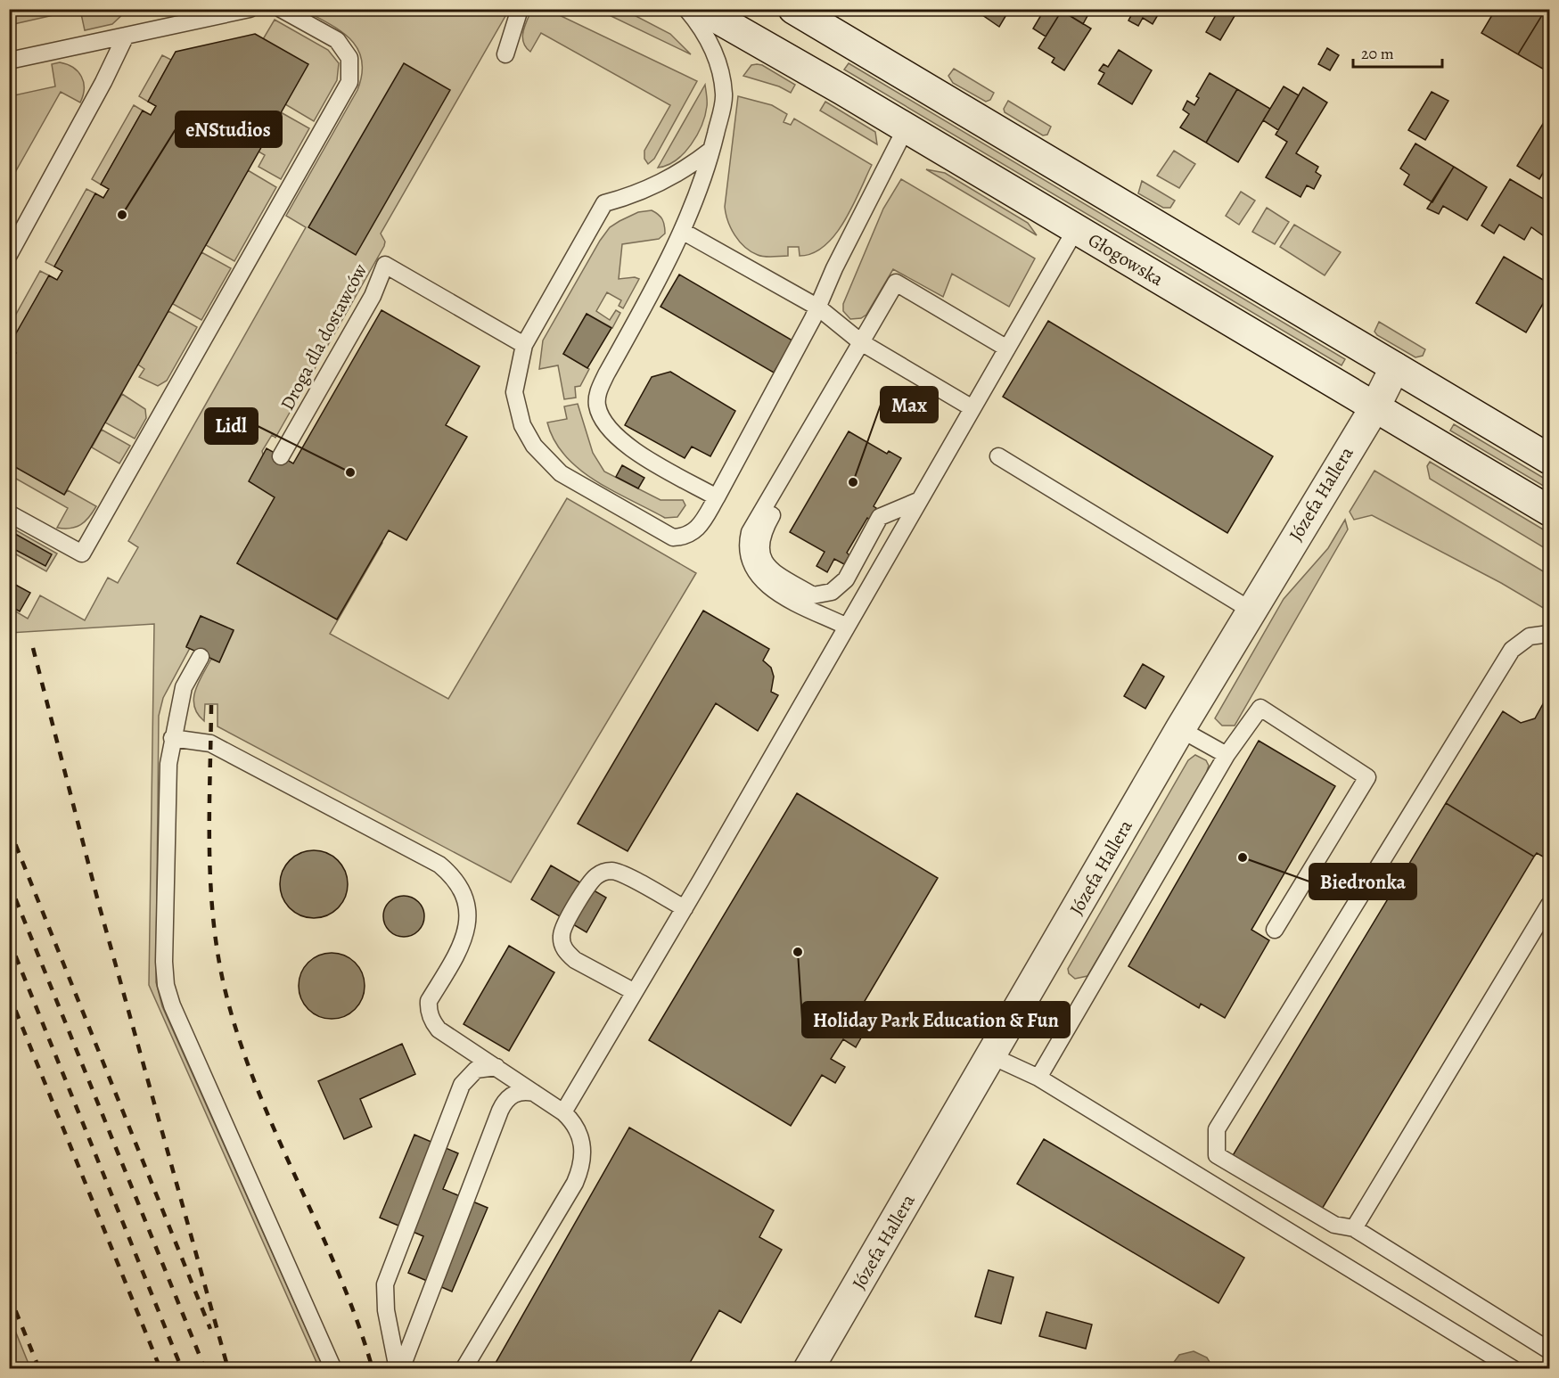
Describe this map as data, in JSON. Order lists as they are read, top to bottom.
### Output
{
  "streets": {
    "main road": ["Głogowska", "Józefa Hallera"],
    "lane": ["Droga dla dostawców"]
  },
  "crossings": [
    ["Głogowska", "Józefa Hallera"]
  ],
  "places": [
    "eNStudios",
    "Lidl",
    "Max",
    "Biedronka",
    "Holiday Park Education & Fun"
  ],
  "scale_bar": "20 m"
}
